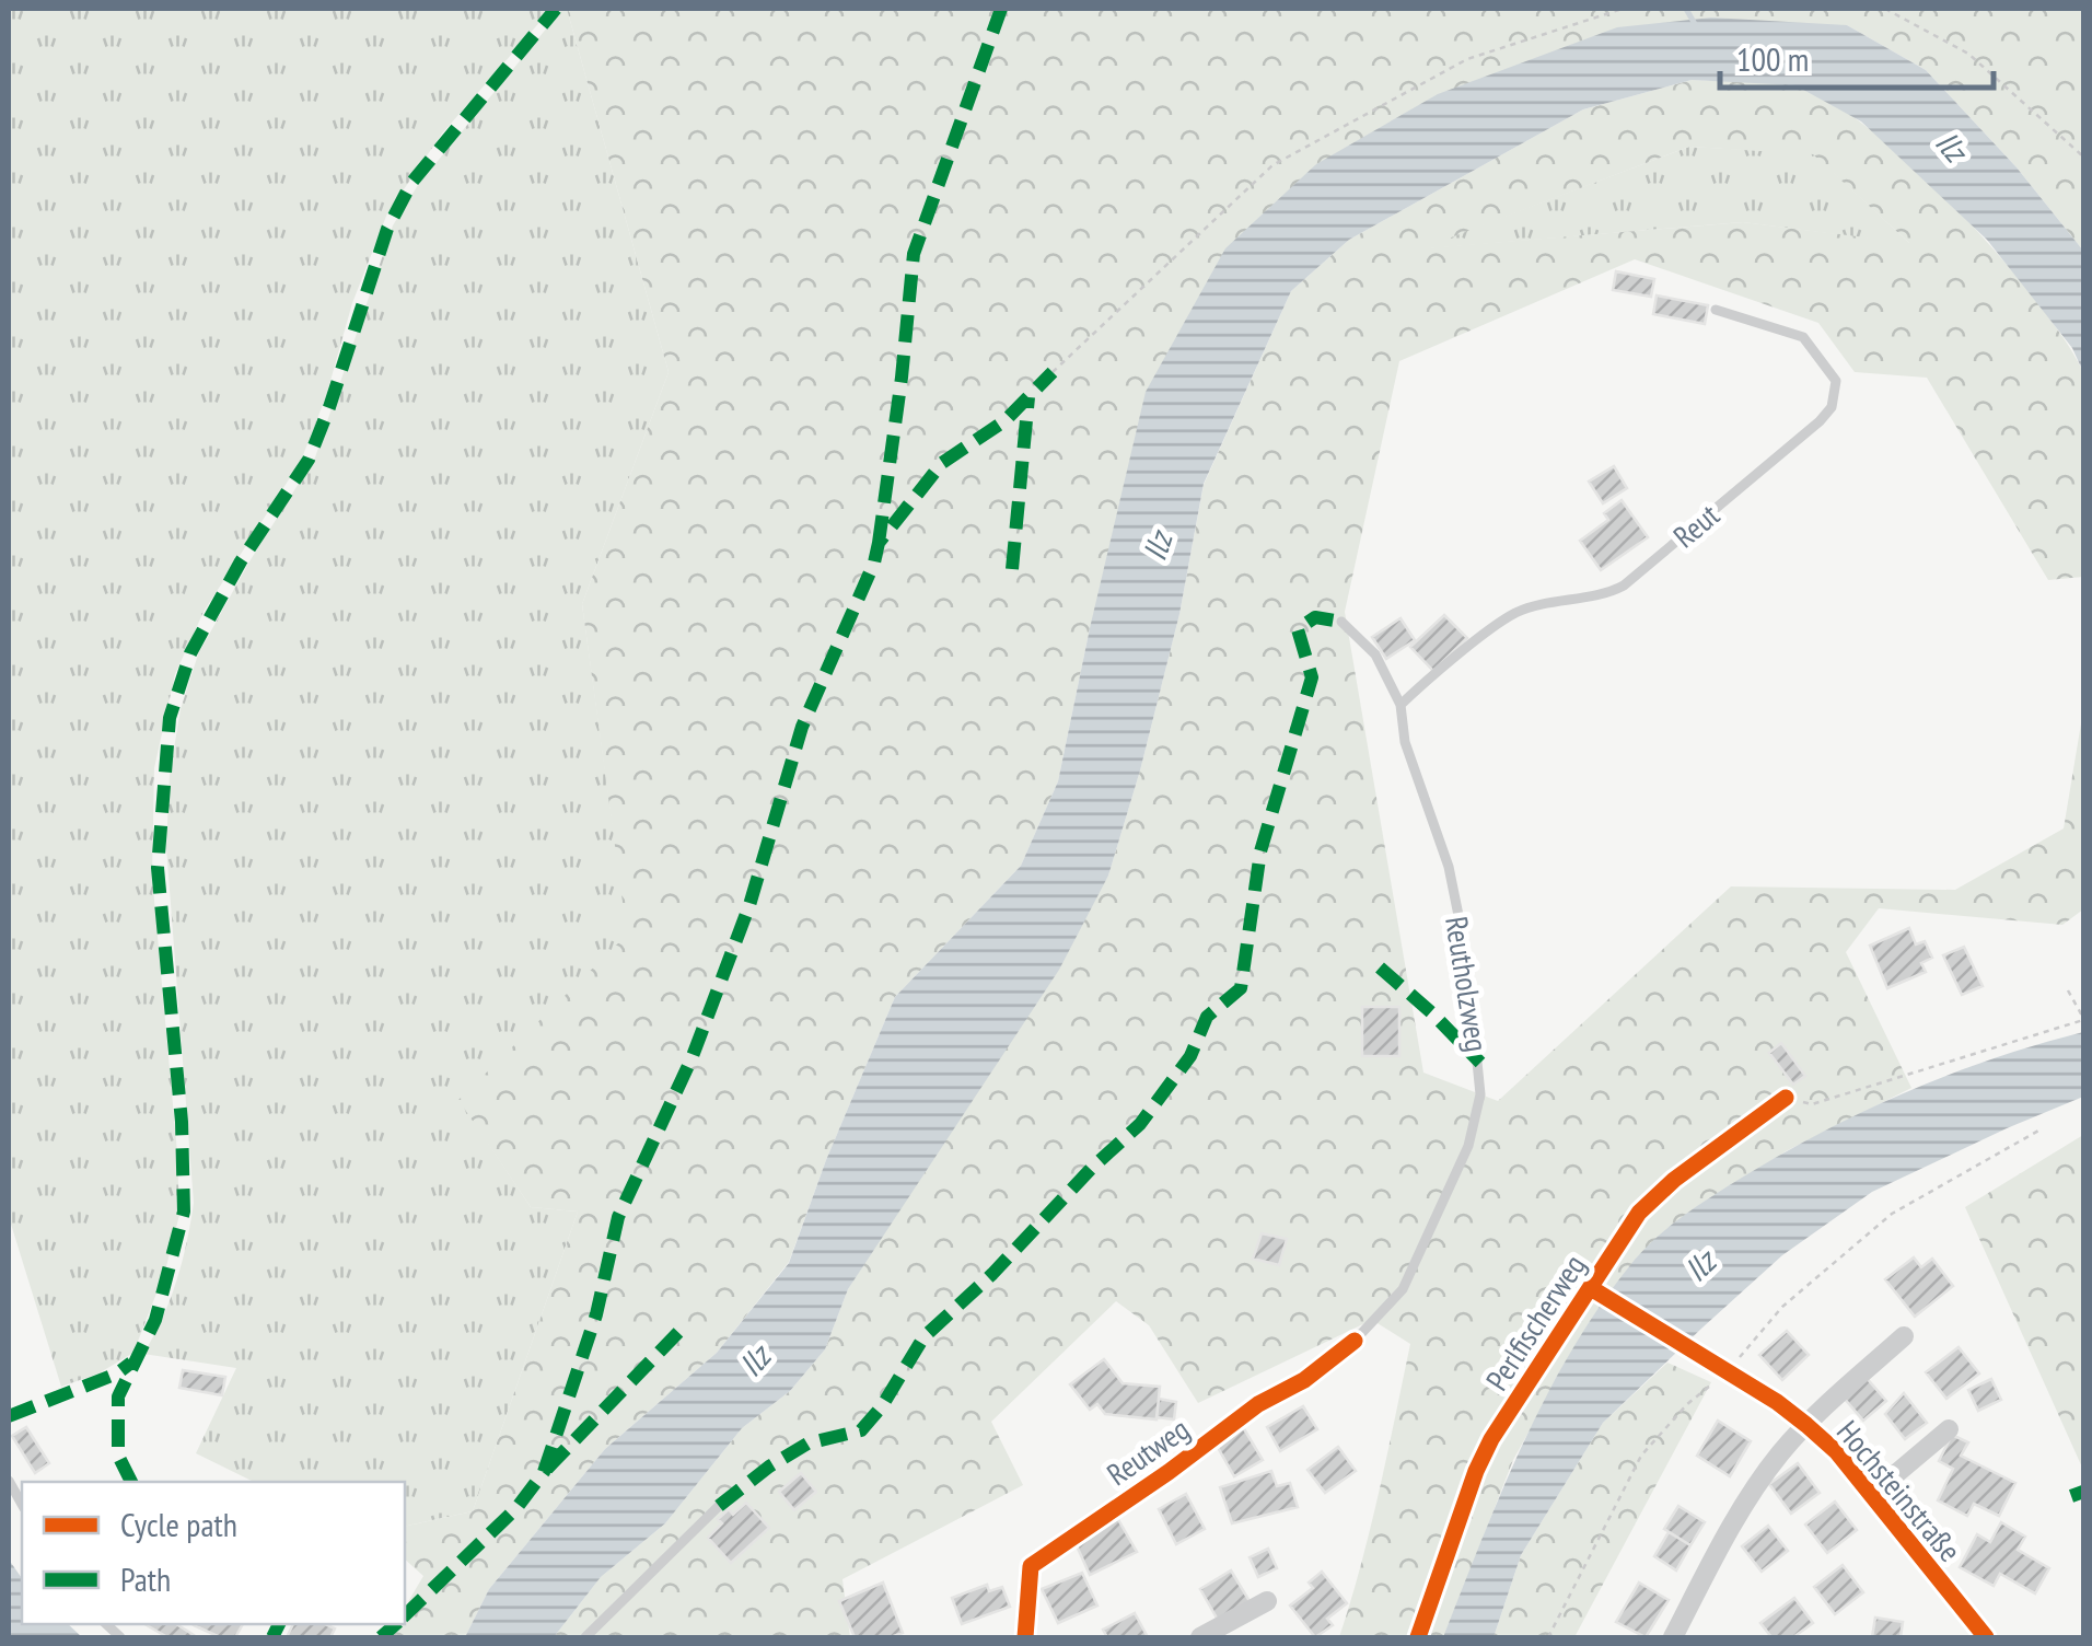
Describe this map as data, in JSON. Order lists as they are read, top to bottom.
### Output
{
  "streets": {
    "street": ["Perlfischerweg", "Reutweg", "Hochsteinstraße"],
    "lane": ["Reut", "Reutholzweg"]
  },
  "crossings": [
    ["Reut", "Reutholzweg"],
    ["Reutholzweg", "Reutweg"],
    ["Perlfischerweg", "Hochsteinstraße"]
  ],
  "water": ["Ilz"],
  "legend": ["Cycle path", "Path"],
  "scale_bar": "100 m"
}
